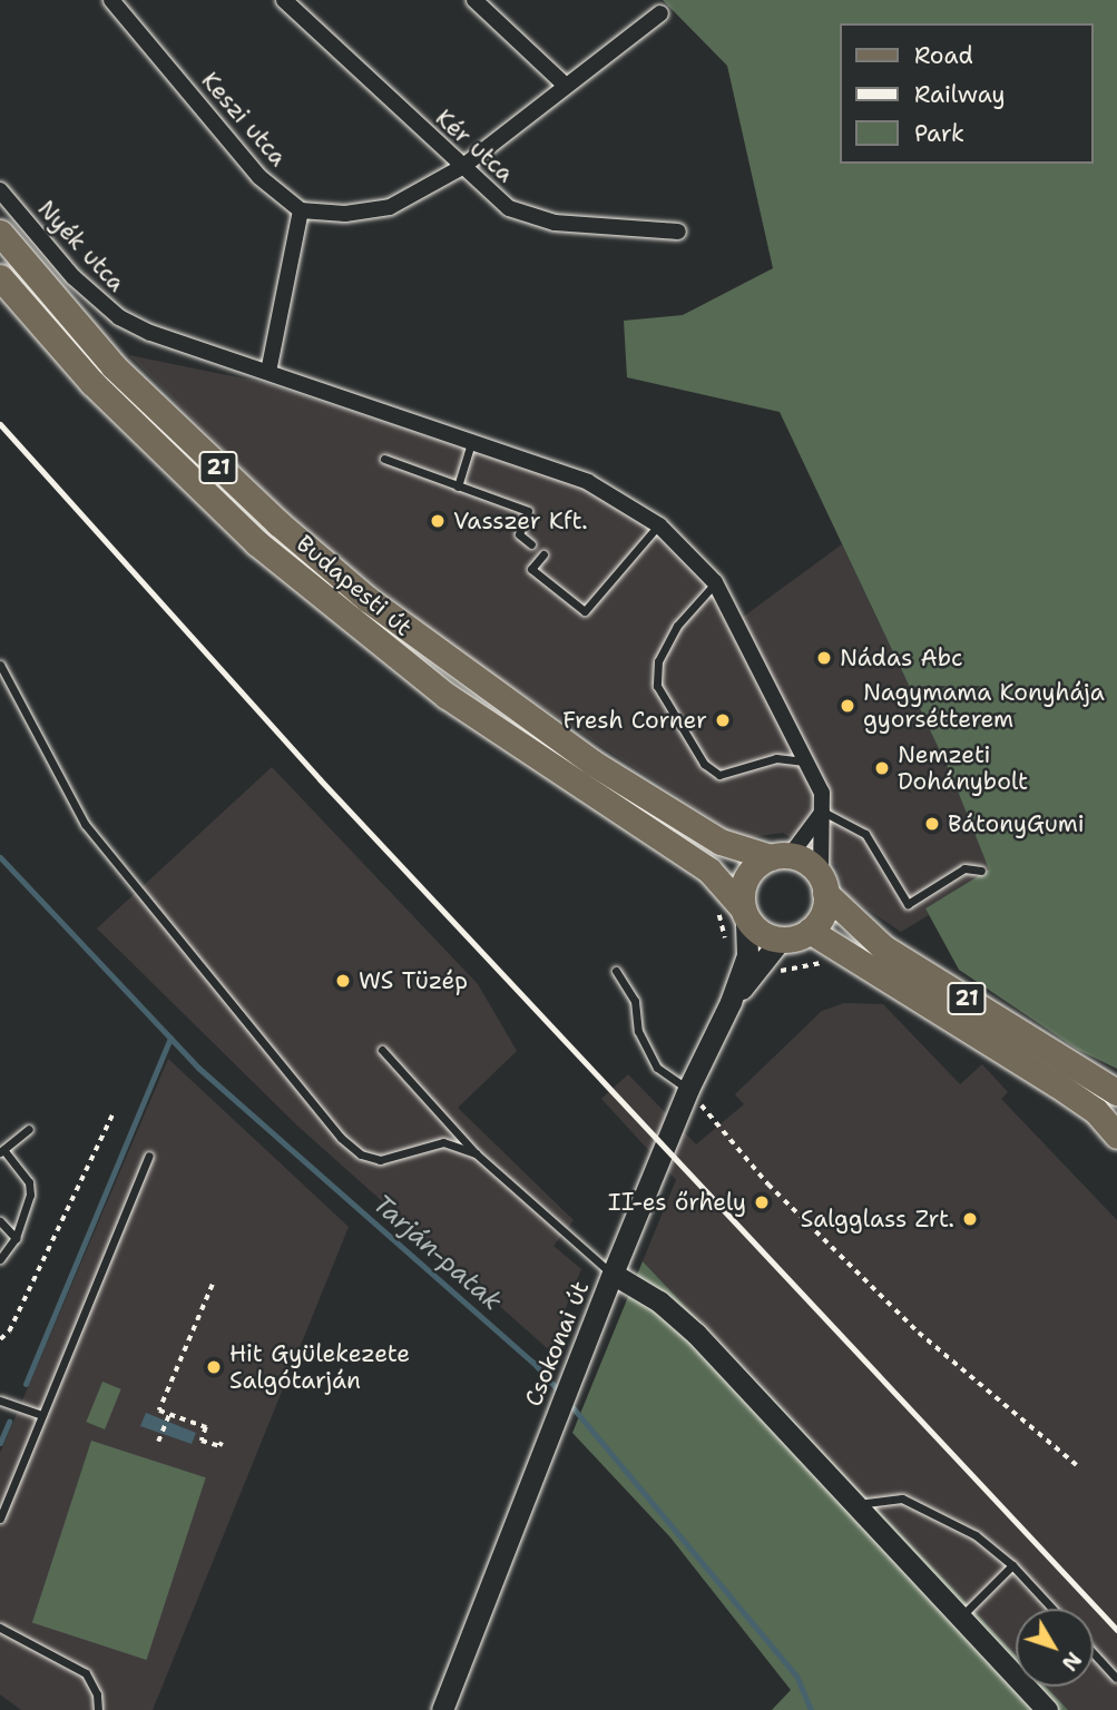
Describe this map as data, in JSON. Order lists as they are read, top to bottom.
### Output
{
  "streets": {
    "main road": ["21", "Budapesti út", "Csokonai út"],
    "street": ["Keszi utca", "Kér utca", "Nyék utca"]
  },
  "crossings": [
    ["21", "Budapesti út"],
    ["21", "Csokonai út"],
    ["Budapesti út", "Csokonai út"]
  ],
  "water": ["Tarján-patak"],
  "places": [
    "Vasszer Kft.",
    "Nádas Abc",
    "Nagymama Konyhája gyorsétterem",
    "Fresh Corner",
    "Nemzeti Dohánybolt",
    "BátonyGumi",
    "WS Tüzép",
    "II-es őrhely",
    "Salgglass Zrt.",
    "Hit Gyülekezete Salgótarján"
  ],
  "legend": ["Road", "Railway", "Park"],
  "north": "bottom right"
}
